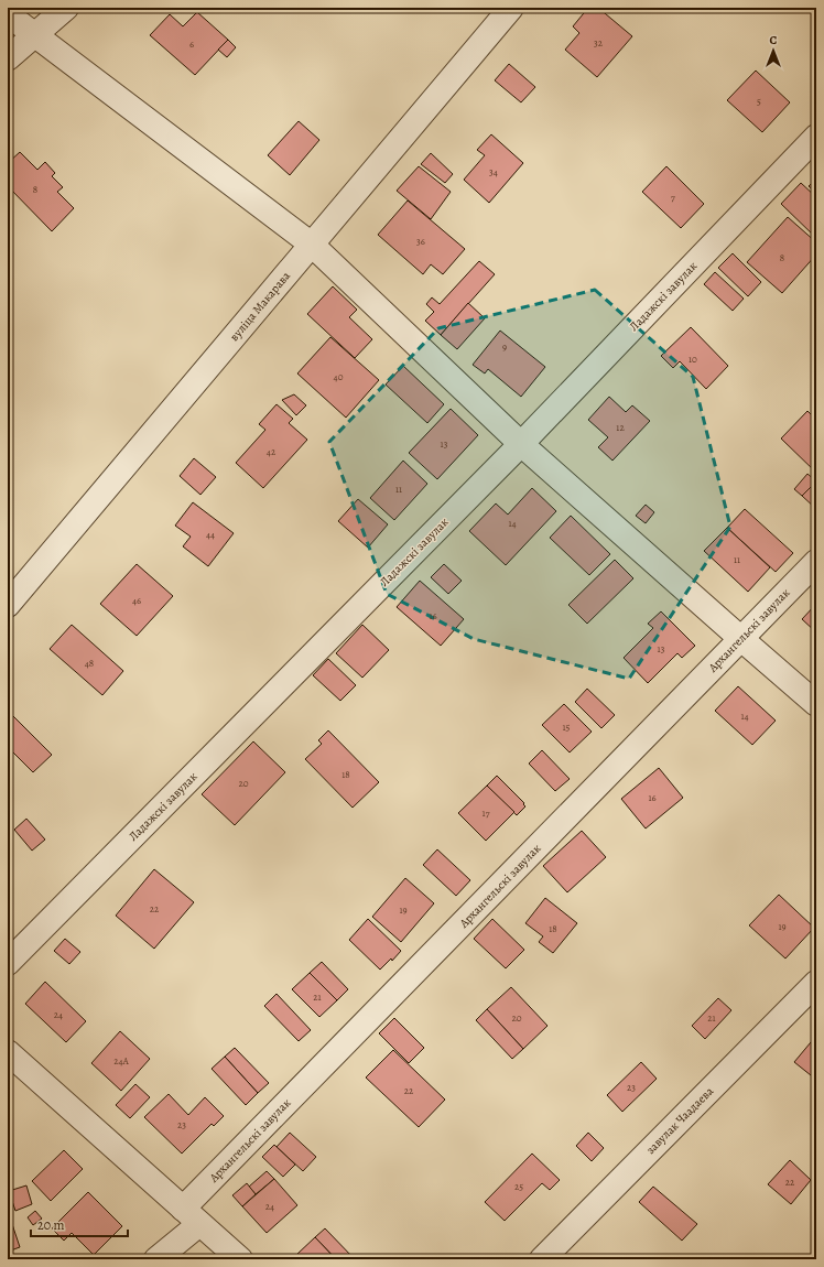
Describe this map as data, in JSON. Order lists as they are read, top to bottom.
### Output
{
  "streets": {
    "street": [
      "Ладажскі завулак",
      "вуліца Макарава",
      "Архангельскі завулак",
      "завулак Чаадаева"
    ]
  },
  "house_numbers": [
    "32",
    "6",
    "5",
    "34",
    "8",
    "7",
    "36",
    "8",
    "9",
    "10",
    "40",
    "12",
    "13",
    "42",
    "11",
    "14",
    "44",
    "11",
    "46",
    "16",
    "13",
    "48",
    "14",
    "15",
    "18",
    "20",
    "16",
    "17",
    "22",
    "19",
    "19",
    "18",
    "21",
    "24",
    "20",
    "21",
    "24А",
    "23",
    "22",
    "23",
    "22",
    "25",
    "24"
  ],
  "scale_bar": "20 m",
  "north": "top"
}
